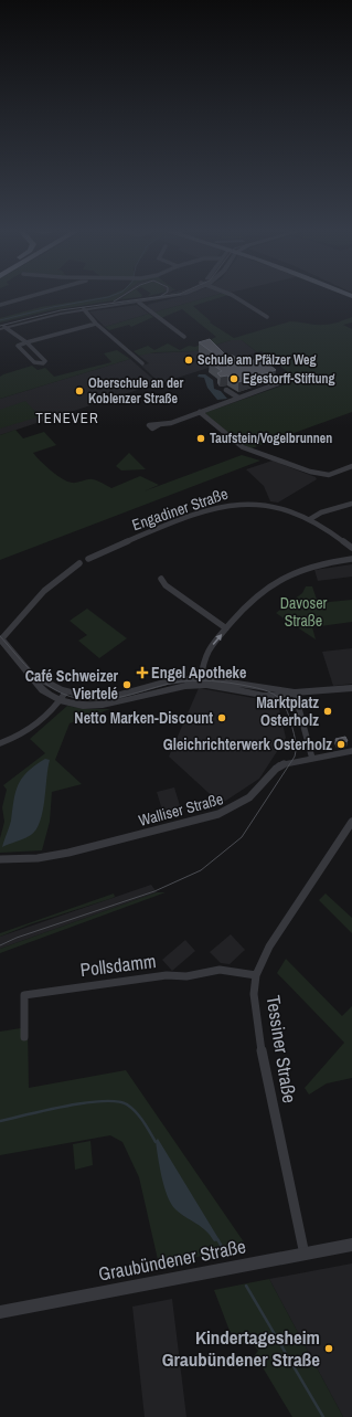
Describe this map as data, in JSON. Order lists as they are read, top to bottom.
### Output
{
  "streets": {
    "street": [
      "Engadiner Straße",
      "Walliser Straße",
      "Pollsdamm",
      "Tessiner Straße",
      "Graubündener Straße"
    ]
  },
  "crossings": [
    ["Pollsdamm", "Tessiner Straße"],
    ["Tessiner Straße", "Graubündener Straße"]
  ],
  "districts": ["TENEVER"],
  "parks": ["Davoser Straße"],
  "places": {
    "other": [
      "Schule am Pfälzer Weg",
      "Egestorff-Stiftung",
      "Oberschule an der Koblenzer Straße",
      "Taufstein/Vogelbrunnen",
      "Café Schweizer Viertelé",
      "Marktplatz Osterholz",
      "Netto Marken-Discount",
      "Gleichrichterwerk Osterholz",
      "Kindertagesheim Graubündener Straße"
    ],
    "health": ["Engel Apotheke"]
  }
}
